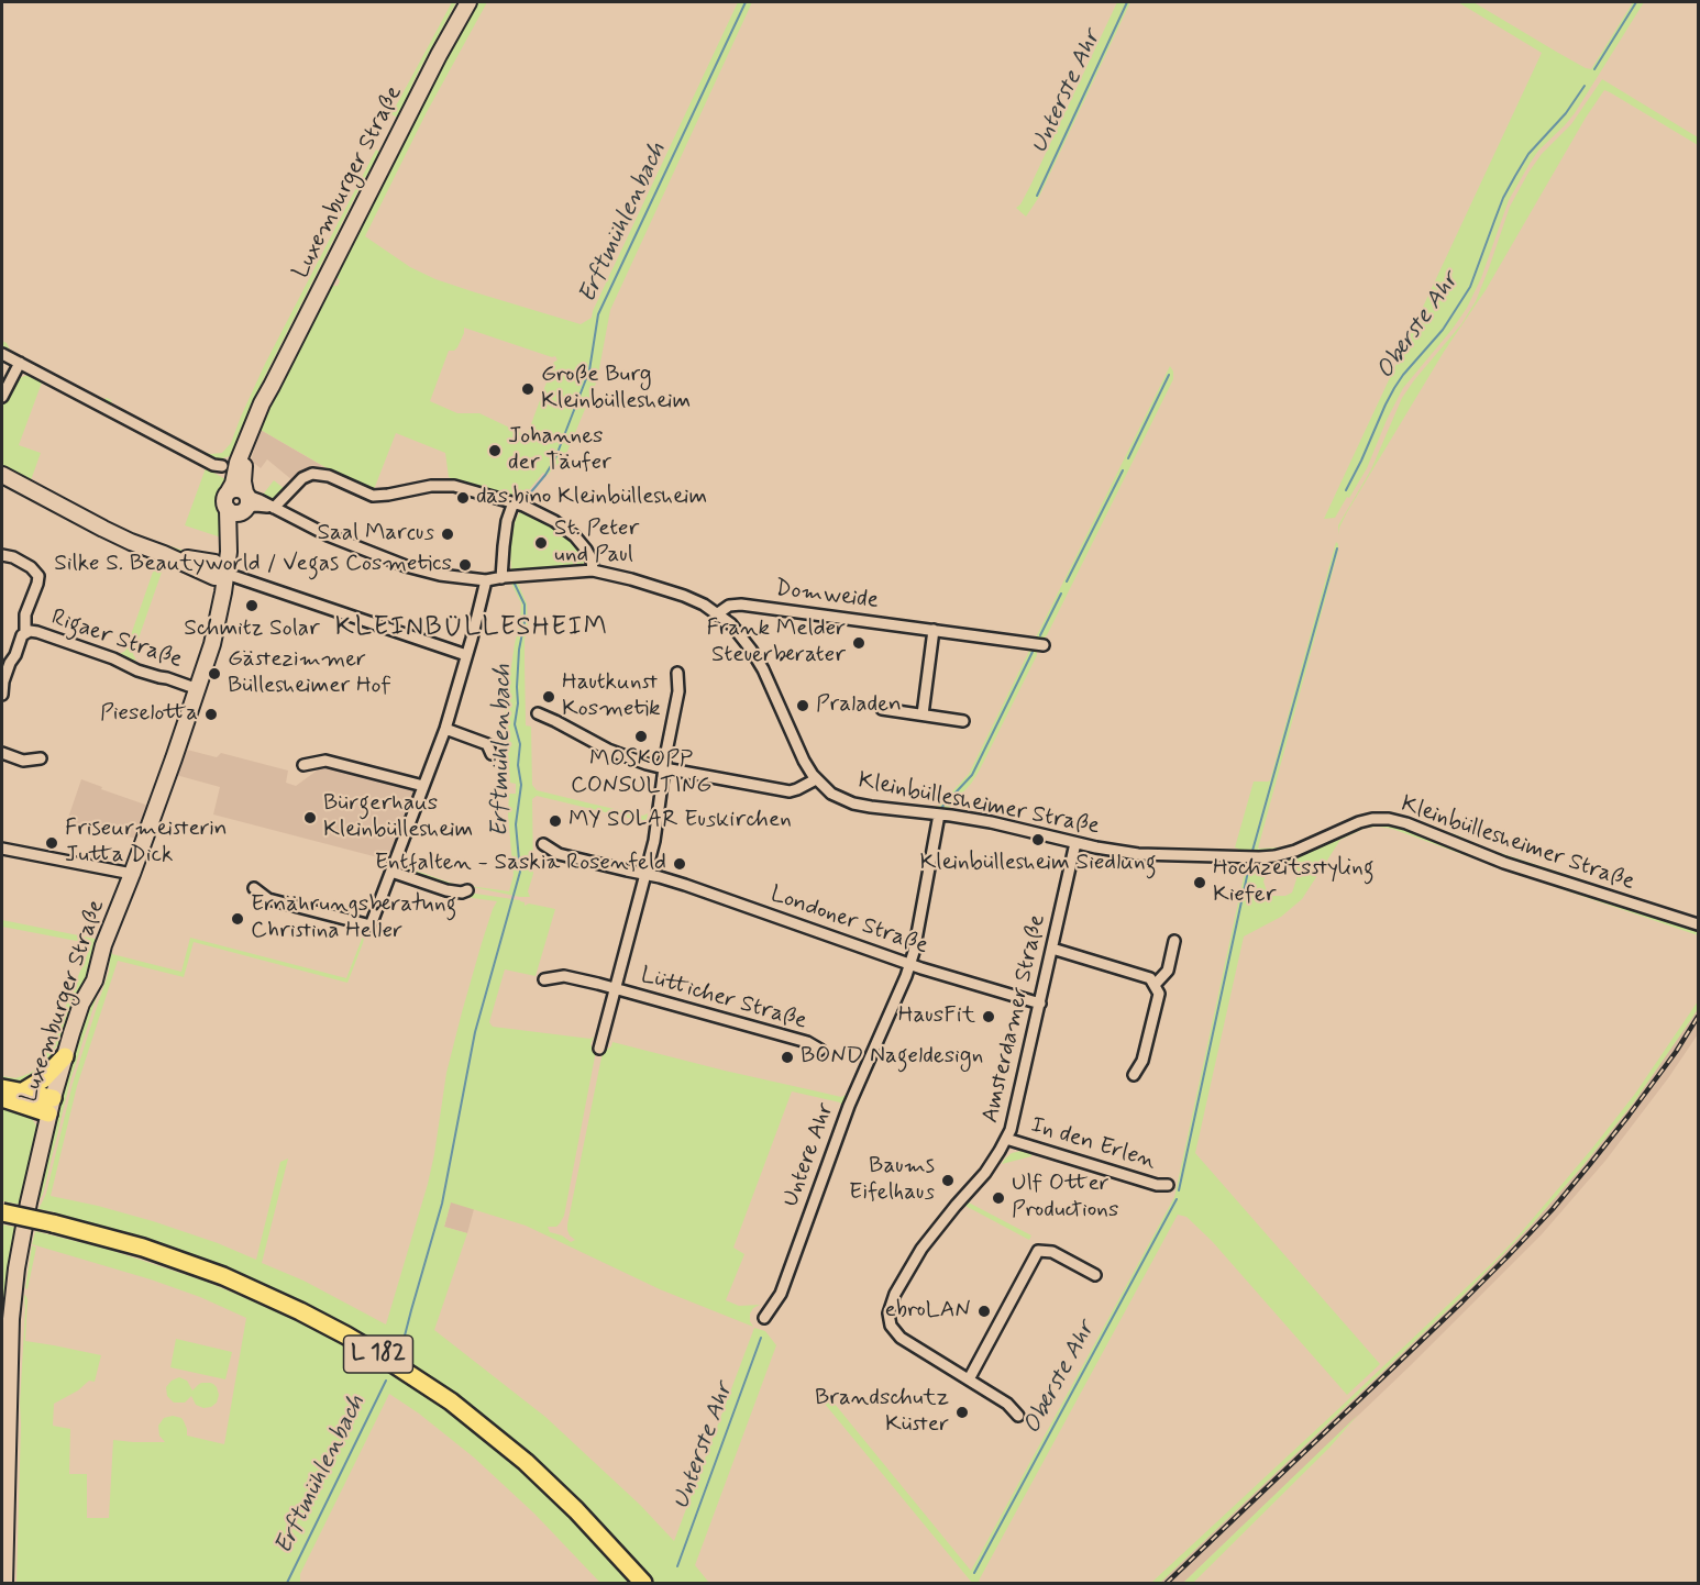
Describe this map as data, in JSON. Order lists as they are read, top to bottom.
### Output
{
  "streets": {
    "main road": ["L 182"],
    "street": [
      "Luxemburger Straße",
      "Domweide",
      "Rigaer Straße",
      "Kleinbüllesheimer Straße",
      "Londoner Straße",
      "Lütticher Straße",
      "Amsterdamer Straße",
      "In den Erlen",
      "Untere Ahr"
    ]
  },
  "crossings": [
    ["Luxemburger Straße", "Rigaer Straße"],
    ["Luxemburger Straße", "Kleinbüllesheimer Straße"],
    ["Domweide", "Kleinbüllesheimer Straße"],
    ["Kleinbüllesheimer Straße", "Amsterdamer Straße"],
    ["Kleinbüllesheimer Straße", "Untere Ahr"],
    ["Londoner Straße", "Amsterdamer Straße"],
    ["Londoner Straße", "Untere Ahr"],
    ["Amsterdamer Straße", "In den Erlen"]
  ],
  "districts": ["KLEINBÜLLESHEIM"],
  "water": ["Unterste Ahr", "Erftmühlenbach", "Oberste Ahr"],
  "places": [
    "Große Burg Kleinbüllesheim",
    "Johannes der Täufer",
    "das.bino Kleinbüllesheim",
    "Saal Marcus",
    "St. Peter und Paul",
    "Silke S. Beautyworld / Vegas Cosmetics",
    "Schmitz Solar",
    "Frank Melder Steuerberater",
    "Gästezimmer Büllesheimer Hof",
    "Hautkunst Kosmetik",
    "Praladen",
    "Pieselotta",
    "MOSKOPP CONSULTING",
    "Bürgerhaus Kleinbüllesheim",
    "MY SOLAR Euskirchen",
    "Kleinbüllesheim Siedlung",
    "Friseurmeisterin Jutta Dick",
    "Entfalten - Saskia Rosenfeld",
    "Hochzeitsstyling Kiefer",
    "Ernährungsberatung Christina Heller",
    "HausFit",
    "BOND Nageldesign",
    "Baums Eifelhaus",
    "Ulf Otter Productions",
    "ebroLAN",
    "Brandschutz Küster"
  ]
}
